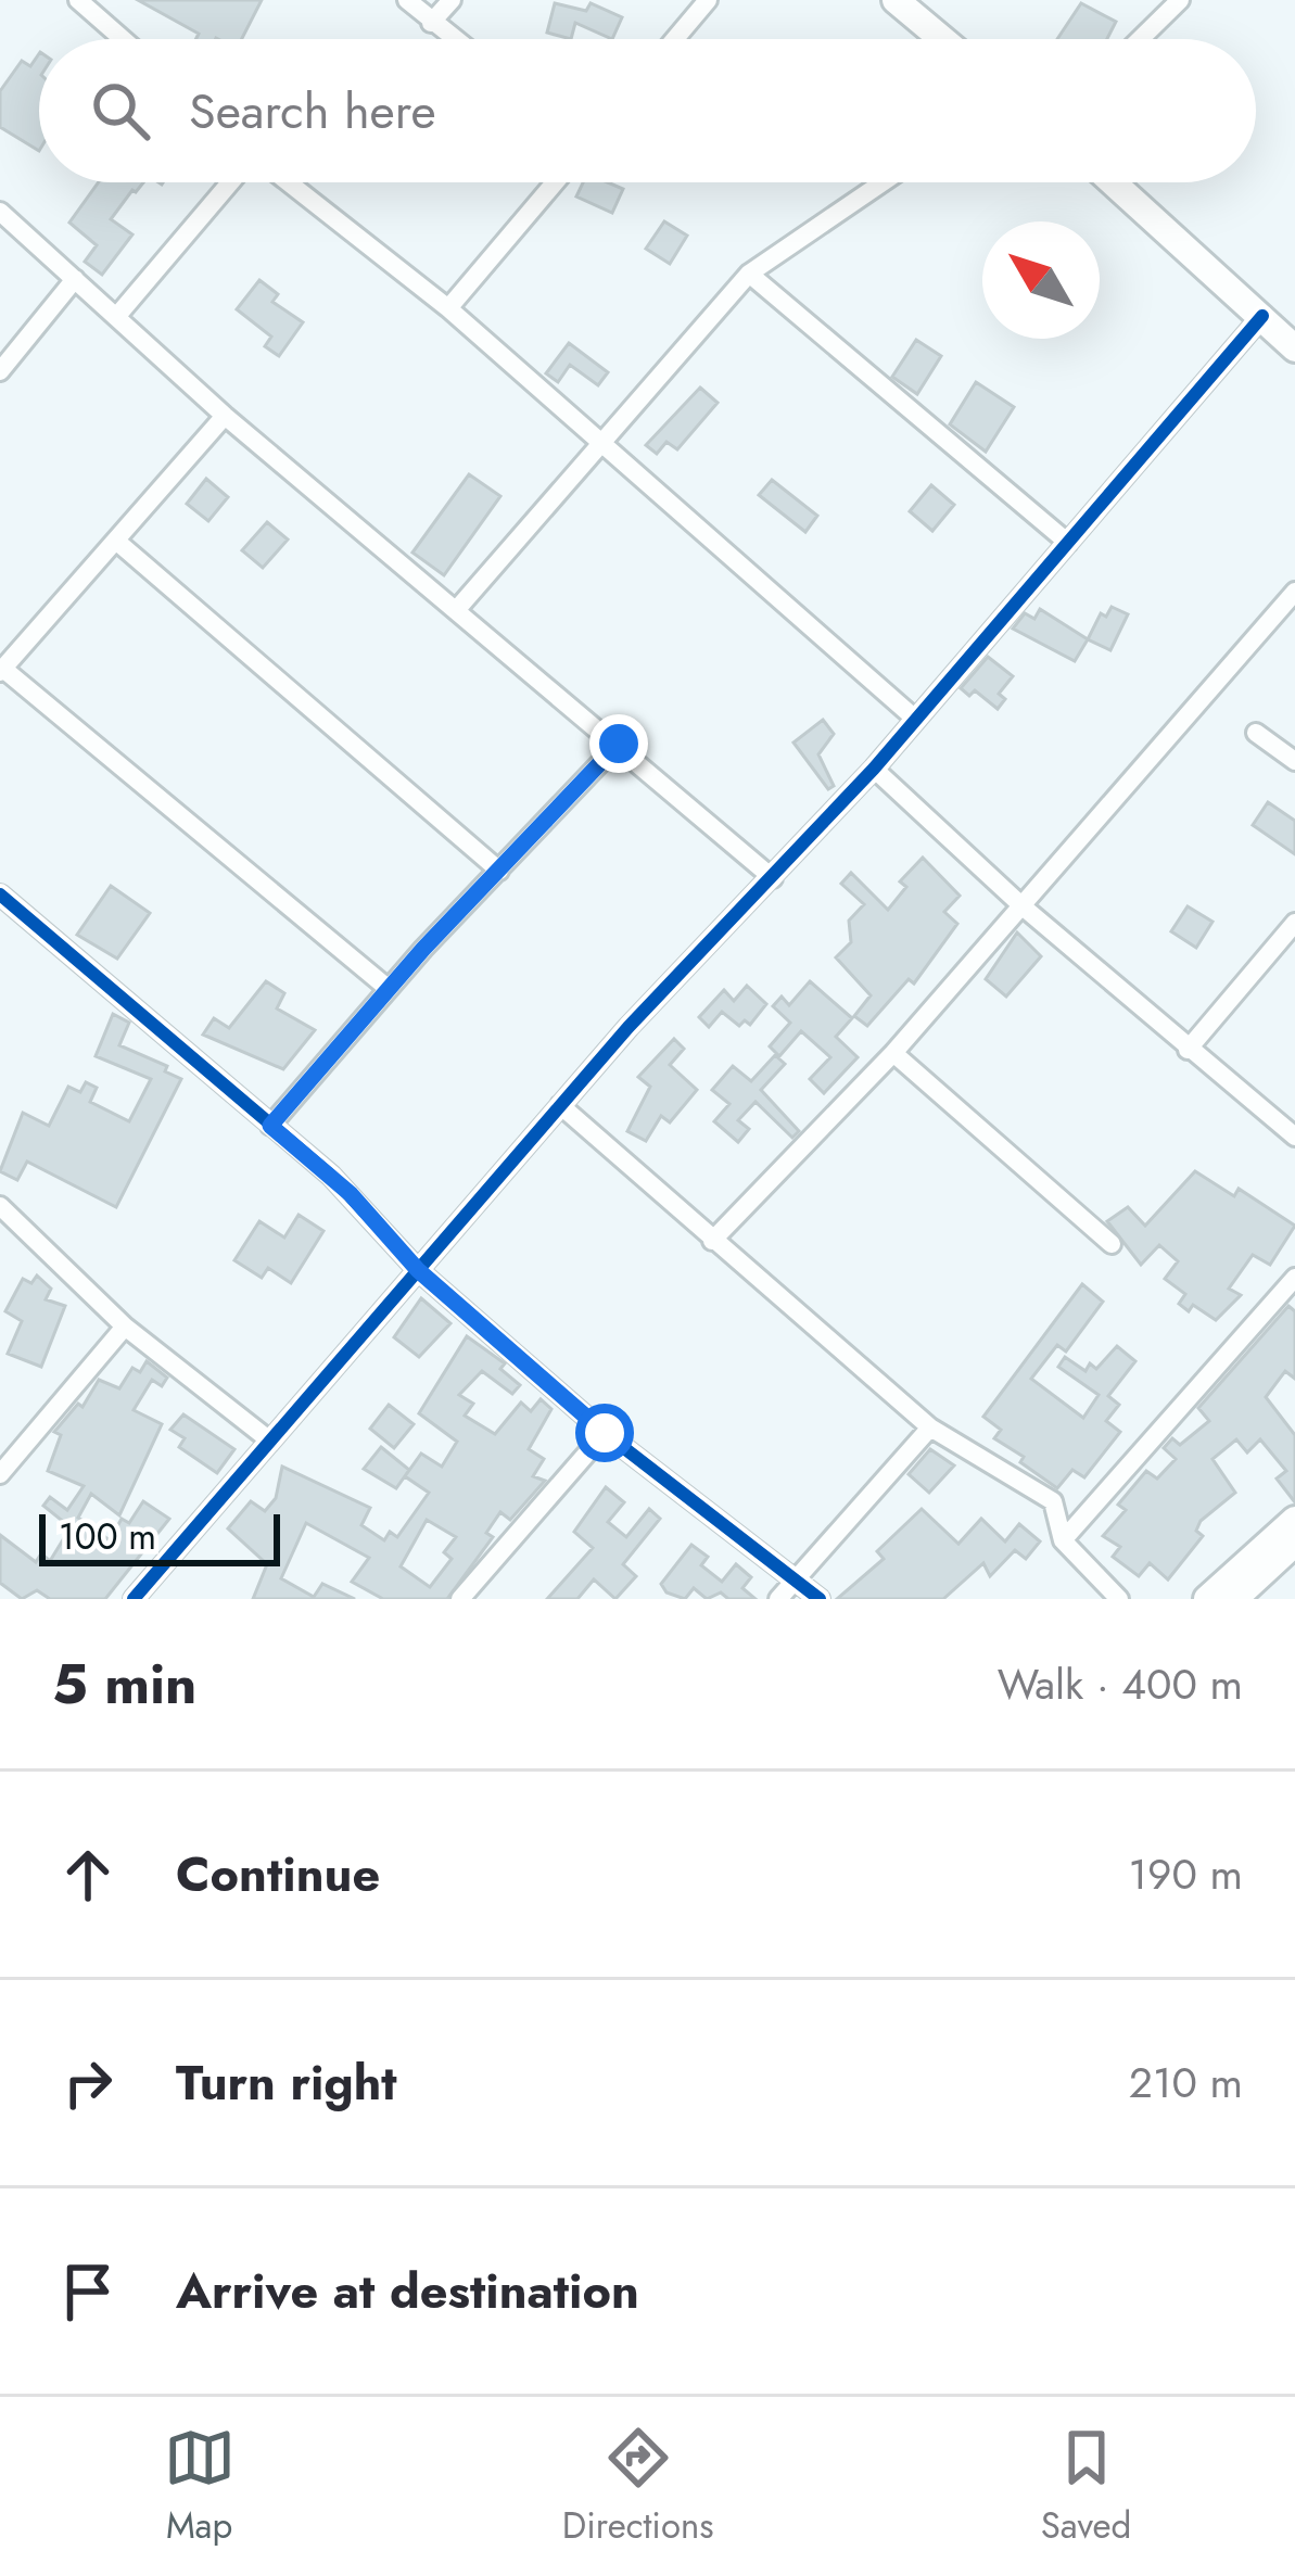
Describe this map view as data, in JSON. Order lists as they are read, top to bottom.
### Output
{
  "scale_bar": "100 m",
  "north": "top left",
  "page": {
    "search": "Search here",
    "scale": "100 m",
    "heading": ["5 min", "Walk · 400 m"],
    "list": [
      ["Continue", "190 m"],
      ["Turn right", "210 m"],
      "Arrive at destination"
    ],
    "nav": ["Map", "Directions", "Saved"]
  }
}
